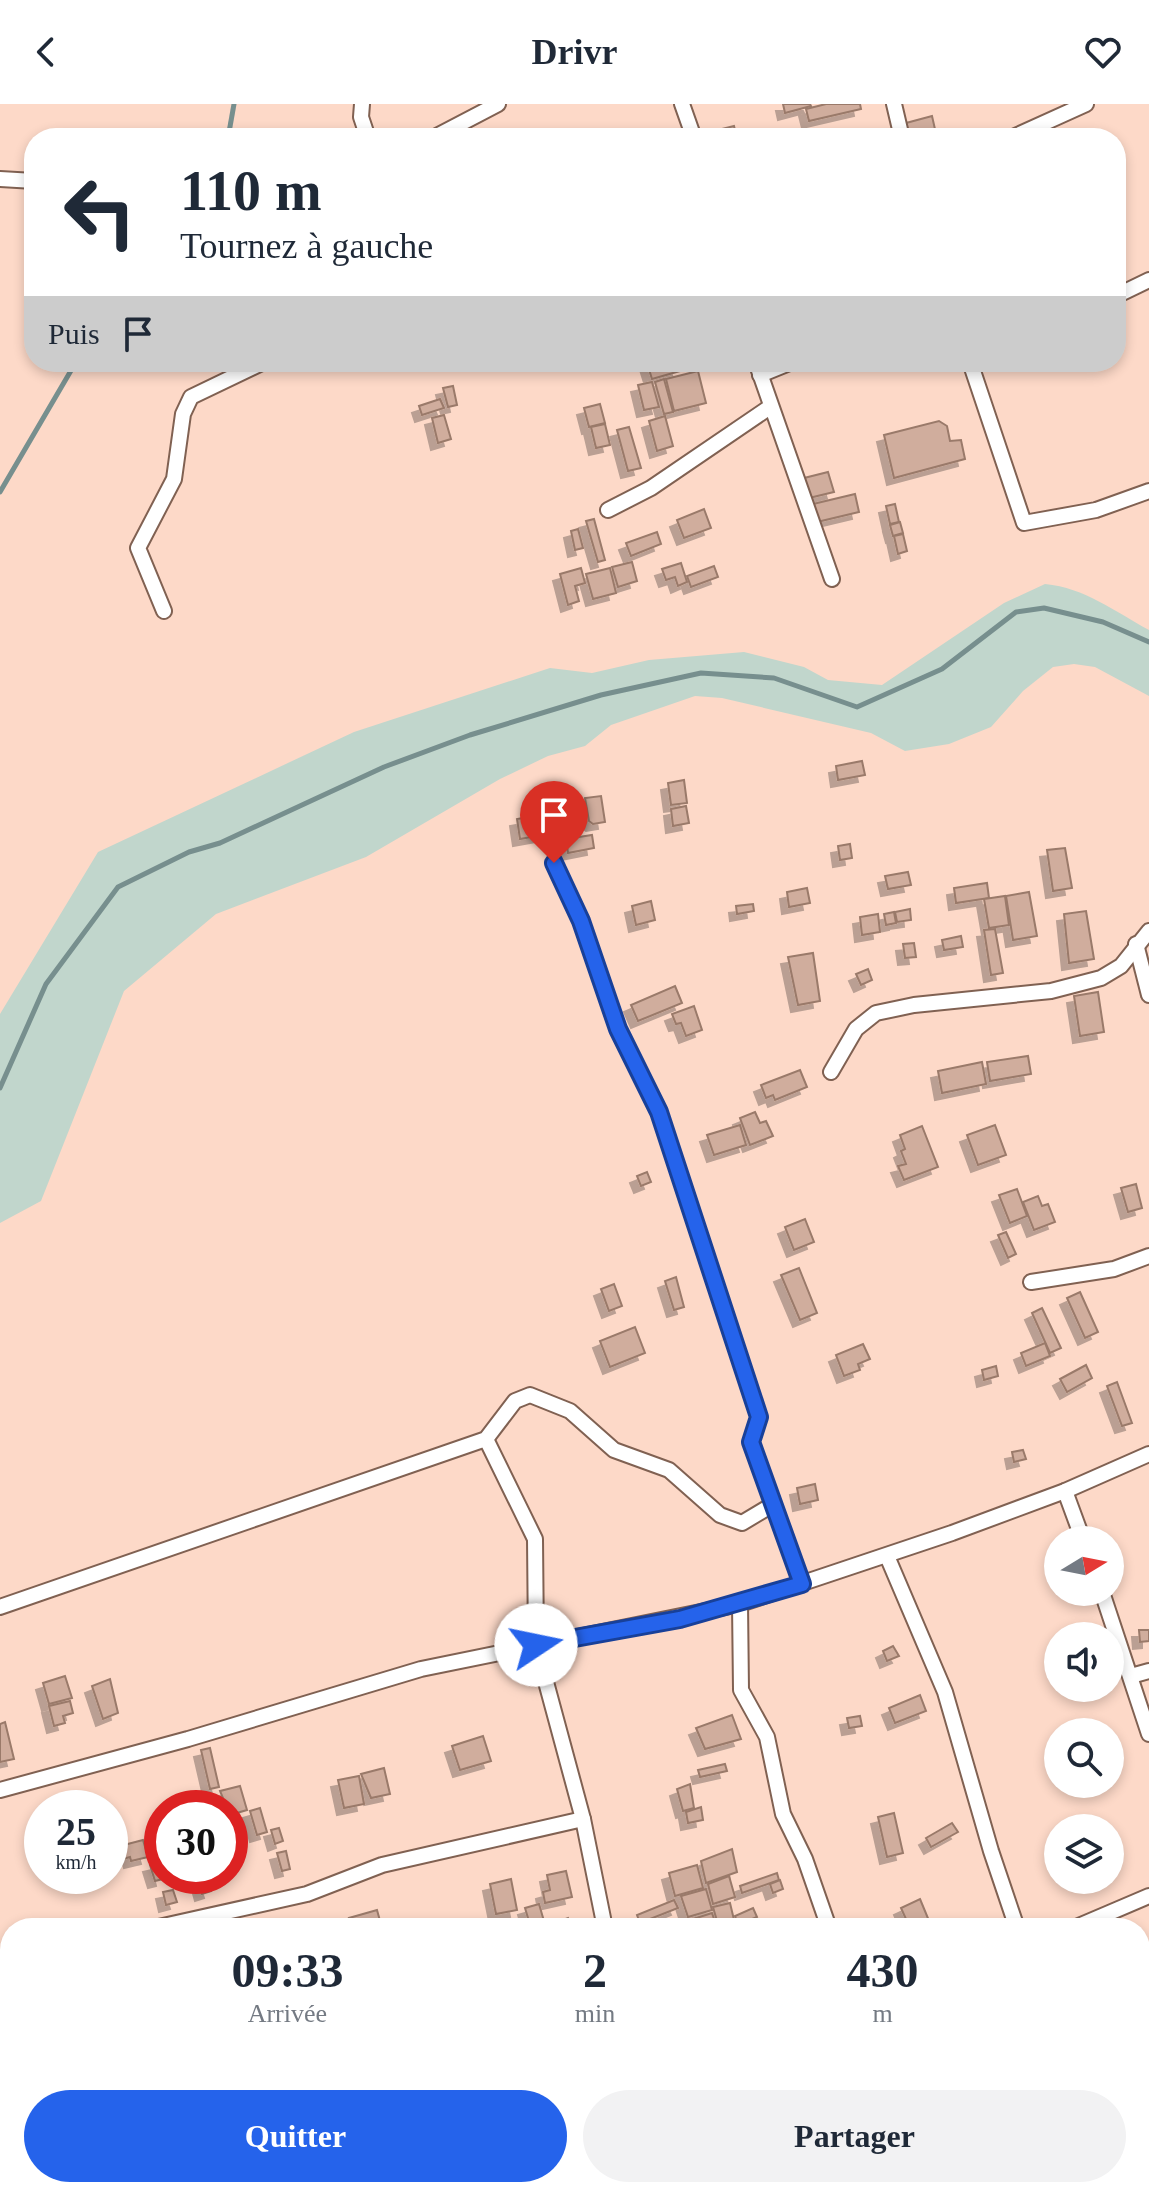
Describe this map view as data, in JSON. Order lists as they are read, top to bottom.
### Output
{
  "north": "right",
  "page": {
    "header": "Drivr",
    "turn": ["110 m", "Tournez à gauche"],
    "then": "Puis",
    "speed": "25 km/h",
    "limit": "30",
    "eta": [
      "09:33",
      "Arrivée",
      "2",
      "min",
      "430",
      "m"
    ],
    "buttons": ["Quitter", "Partager"]
  }
}
